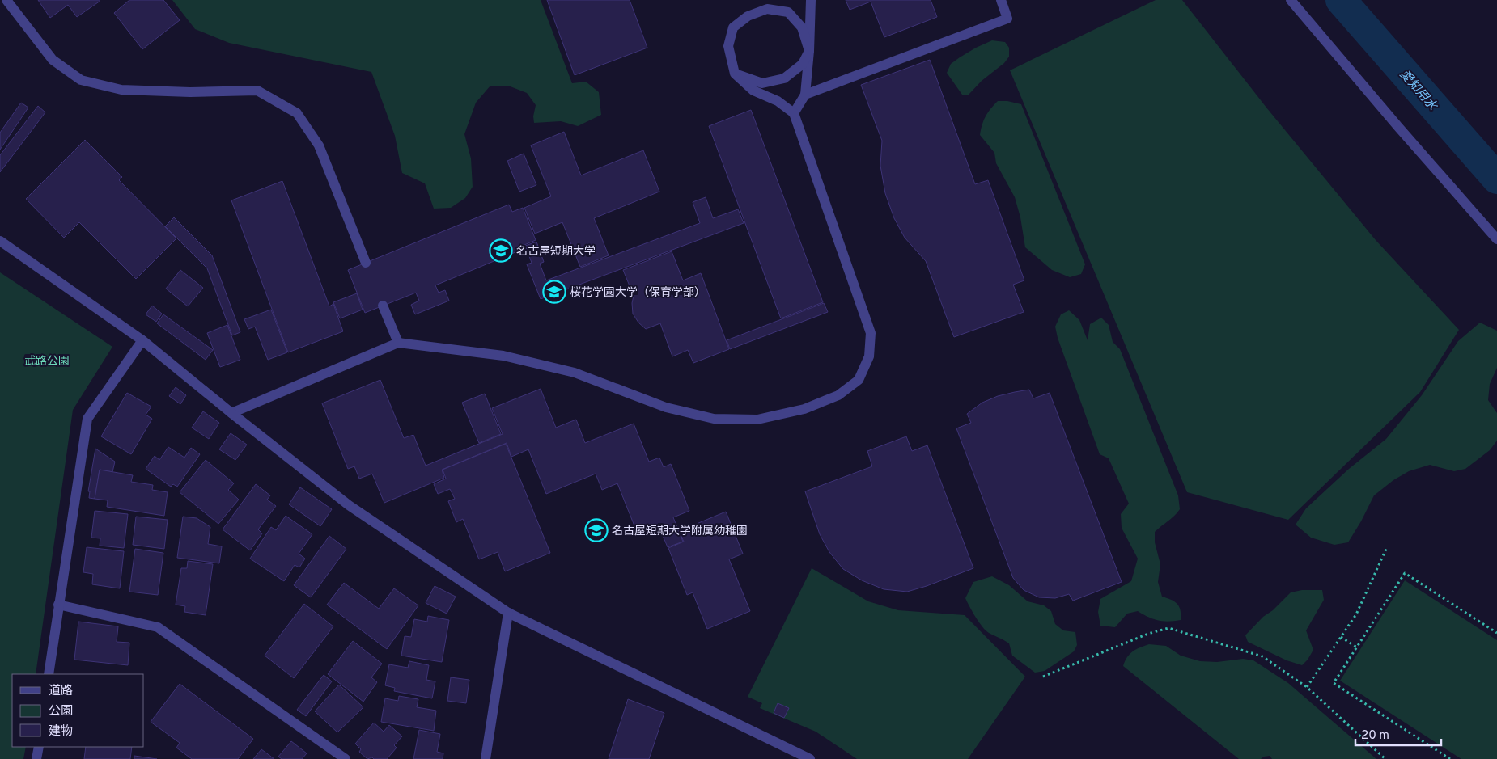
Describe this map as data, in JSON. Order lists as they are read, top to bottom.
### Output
{
  "water": ["愛知用水"],
  "parks": ["武路公園"],
  "places": {
    "school or university": ["名古屋短期大学", "桜花学園大学（保育学部）", "名古屋短期大学附属幼稚園"]
  },
  "legend": ["道路", "公園", "建物"],
  "scale_bar": "20 m"
}
